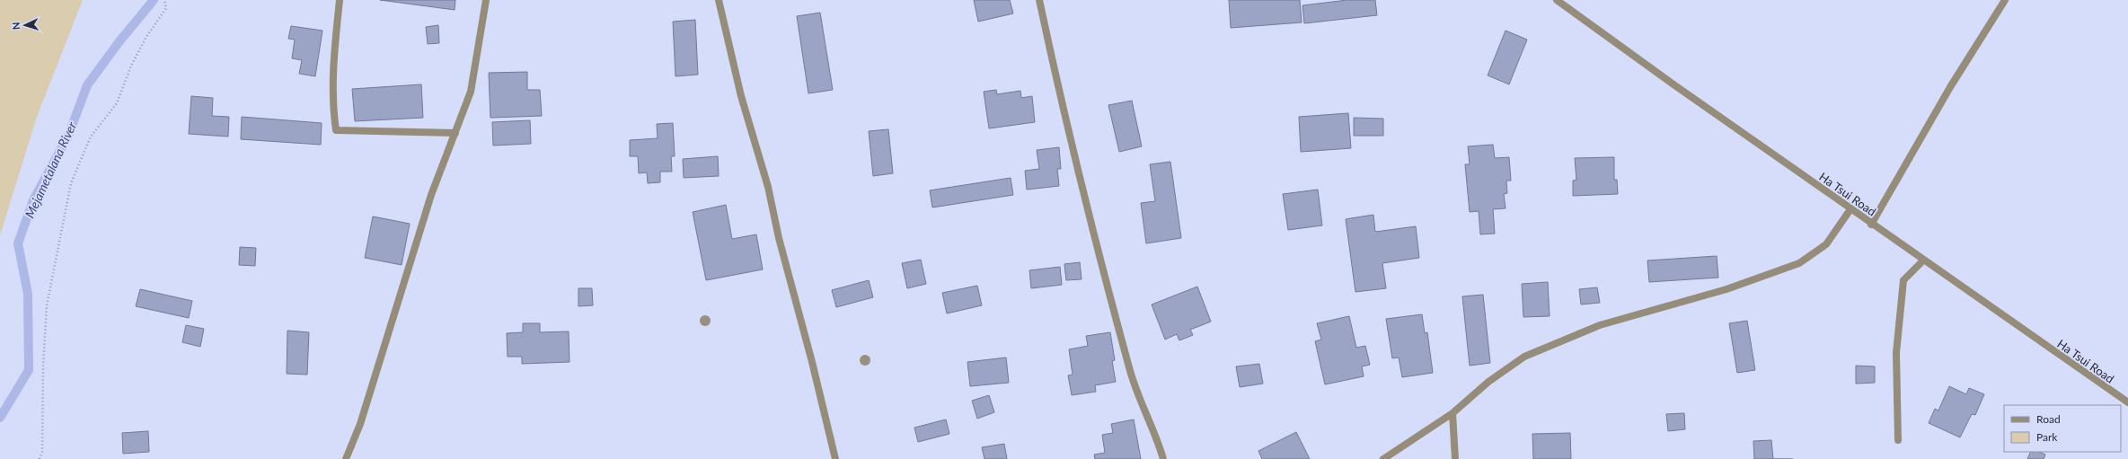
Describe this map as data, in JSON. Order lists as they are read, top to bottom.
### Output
{
  "streets": {
    "street": ["Ha Tsui Road"]
  },
  "water": ["Mejametalana River"],
  "legend": ["Road", "Park"],
  "north": "left"
}
